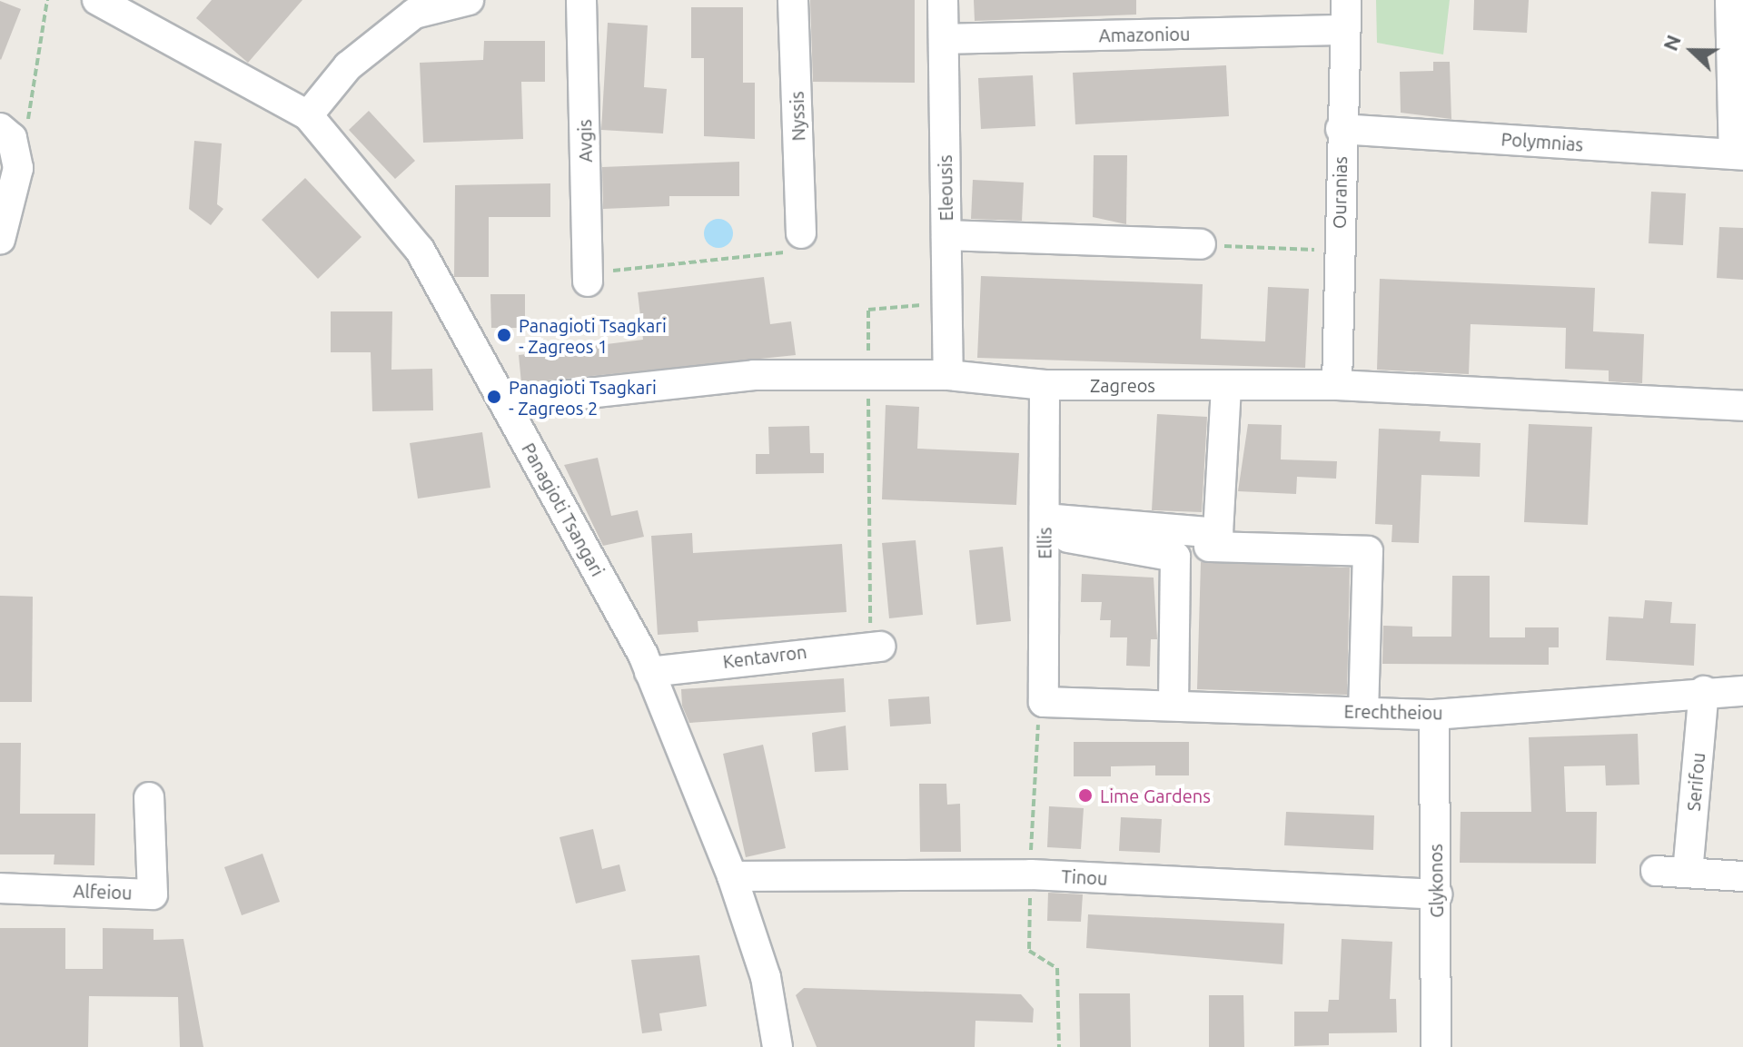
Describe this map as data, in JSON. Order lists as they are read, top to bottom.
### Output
{
  "streets": {
    "street": [
      "Amazoniou",
      "Nyssis",
      "Avgis",
      "Polymnias",
      "Eleousis",
      "Ouranias",
      "Zagreos",
      "Panagioti Tsangari",
      "Ellis",
      "Kentavron",
      "Erechtheiou",
      "Serifou",
      "Tinou",
      "Glykonos",
      "Alfeiou"
    ]
  },
  "crossings": [
    ["Amazoniou", "Eleousis"],
    ["Amazoniou", "Ouranias"],
    ["Polymnias", "Ouranias"],
    ["Eleousis", "Zagreos"],
    ["Ouranias", "Zagreos"],
    ["Zagreos", "Panagioti Tsangari"],
    ["Zagreos", "Ellis"],
    ["Panagioti Tsangari", "Kentavron"],
    ["Panagioti Tsangari", "Tinou"],
    ["Ellis", "Erechtheiou"],
    ["Erechtheiou", "Serifou"],
    ["Erechtheiou", "Glykonos"],
    ["Tinou", "Glykonos"]
  ],
  "places": ["Panagioti Tsagkari - Zagreos 1", "Panagioti Tsagkari - Zagreos 2", "Lime Gardens"],
  "north": "left"
}
